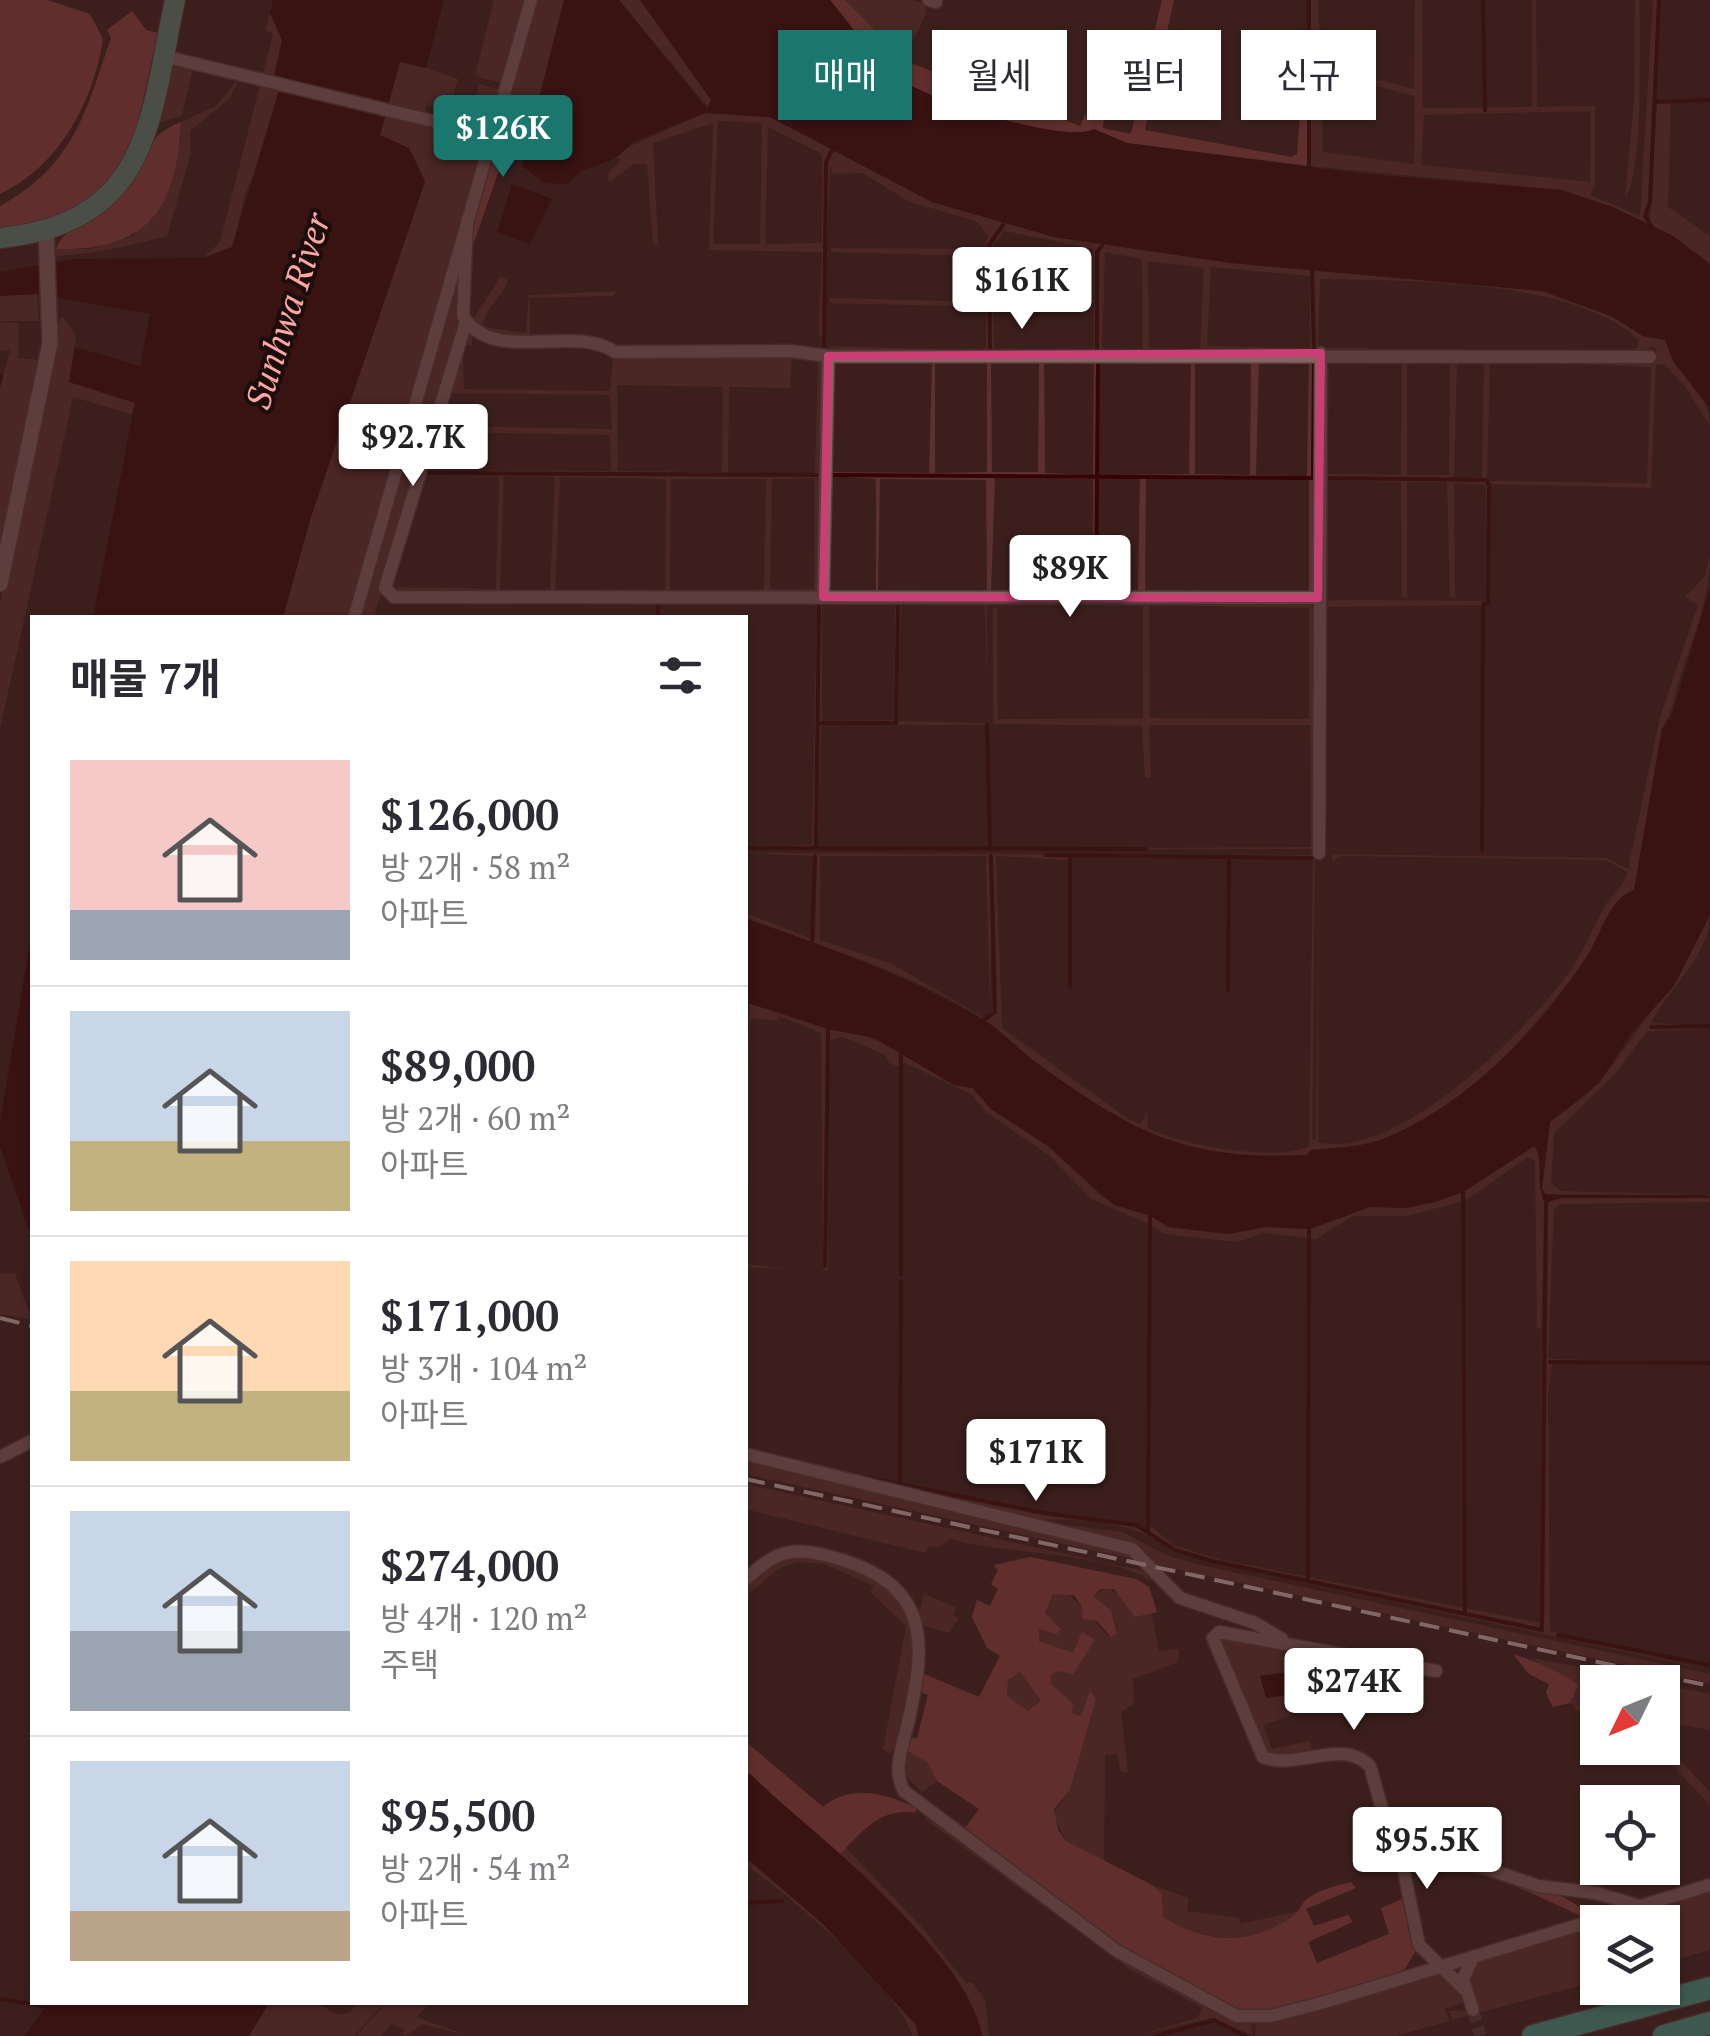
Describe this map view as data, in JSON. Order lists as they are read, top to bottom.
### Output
{
  "water": ["Sunhwa River"],
  "north": "bottom left",
  "page": {
    "chip": [
      "매매",
      "월세",
      "필터",
      "신규"
    ],
    "price": [
      "$126K",
      "$161K",
      "$92.7K",
      "$89K",
      "$171K",
      "$274K",
      "$95.5K"
    ],
    "heading": "매물 7개",
    "list": [
      {
        "name": "$126,000",
        "note": "방 2개 · 58 m² · 아파트"
      },
      {
        "name": "$89,000",
        "note": "방 2개 · 60 m² · 아파트"
      },
      {
        "name": "$171,000",
        "note": "방 3개 · 104 m² · 아파트"
      },
      {
        "name": "$274,000",
        "note": "방 4개 · 120 m² · 주택"
      },
      {
        "name": "$95,500",
        "note": "방 2개 · 54 m² · 아파트"
      }
    ]
  }
}
